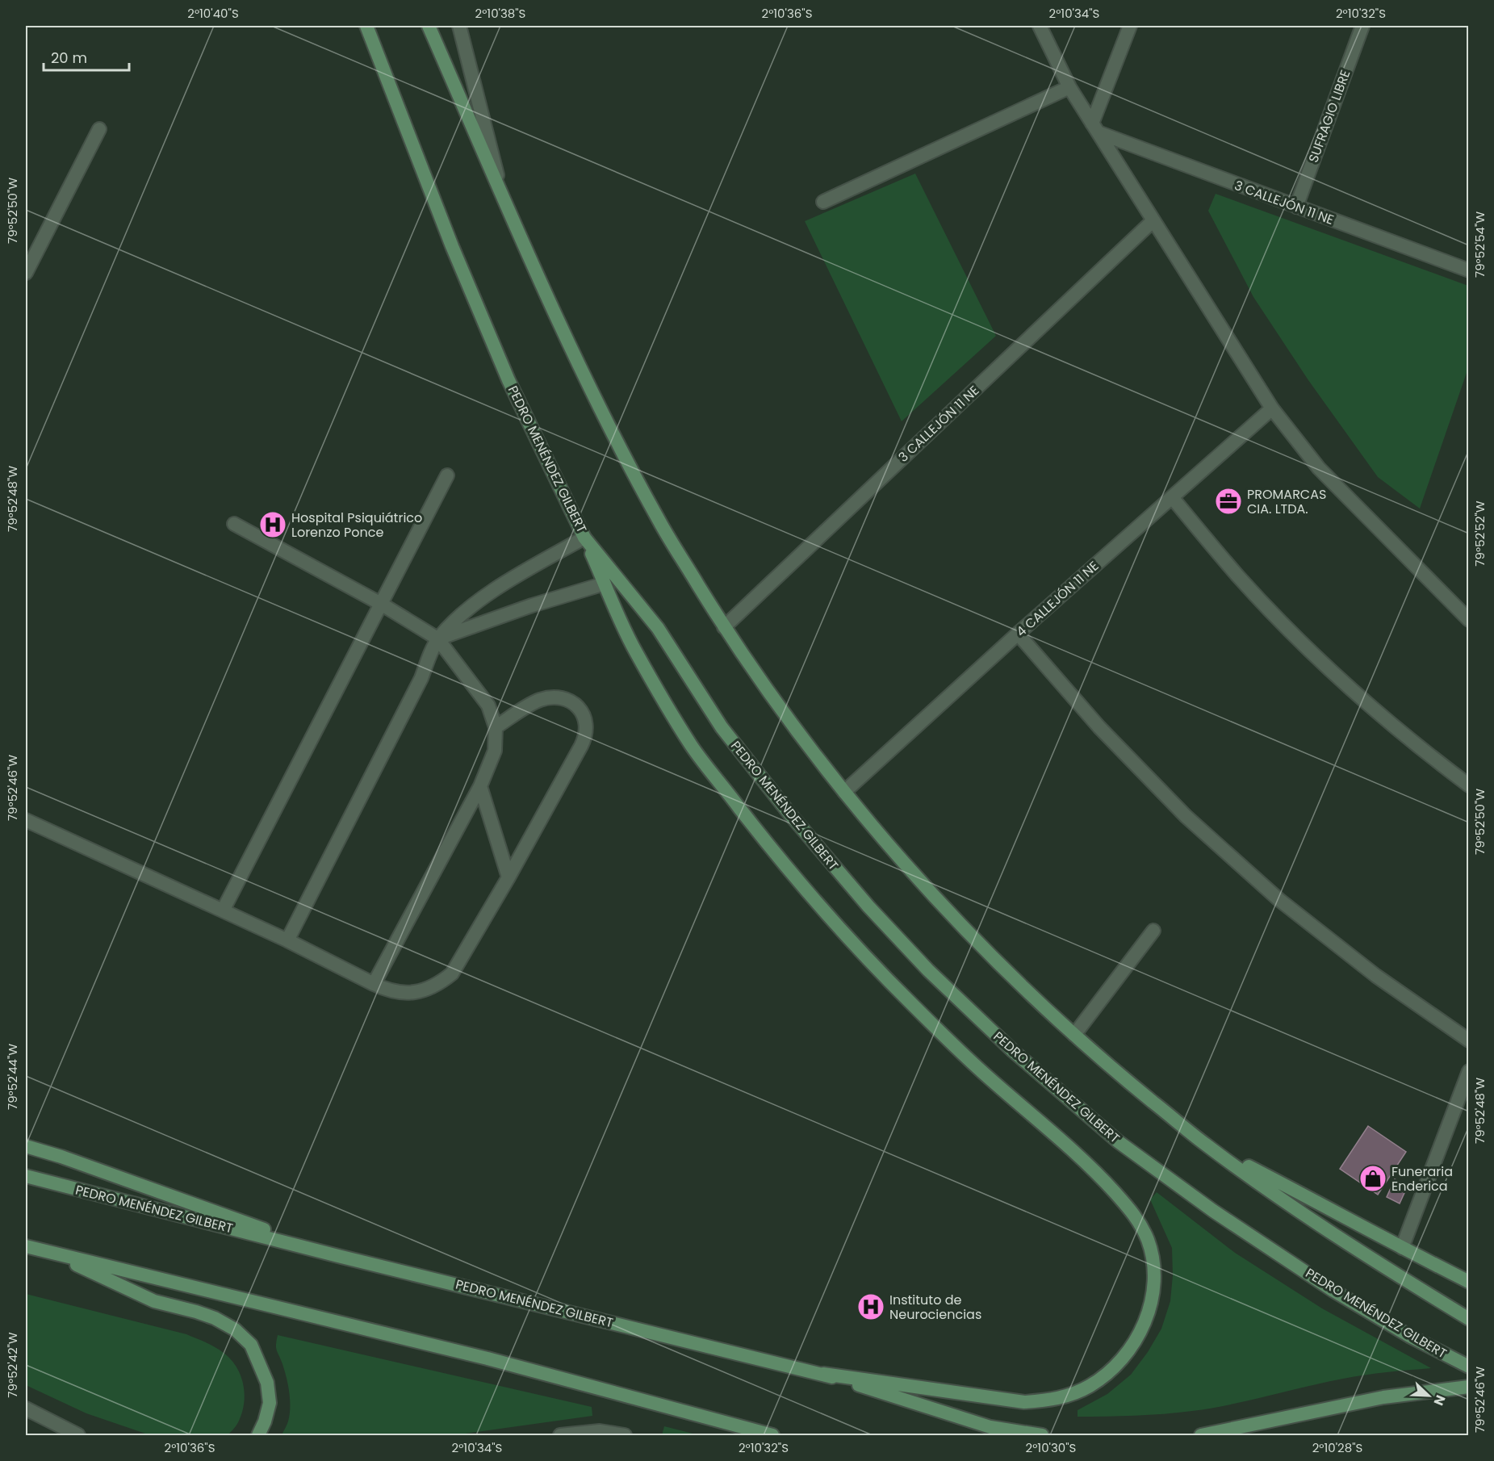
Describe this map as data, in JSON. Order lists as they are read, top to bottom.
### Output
{
  "streets": {
    "main road": ["PEDRO MENÉNDEZ GILBERT"],
    "street": ["SUFRAGIO LIBRE", "3 CALLEJÓN 11 NE", "4 CALLEJÓN 11 NE"]
  },
  "crossings": [
    ["SUFRAGIO LIBRE", "3 CALLEJÓN 11 NE"]
  ],
  "places": {
    "office": ["PROMARCAS CIA. LTDA."],
    "hospital": ["Hospital Psiquiátrico Lorenzo Ponce", "Instituto de Neurociencias"],
    "shop": ["Funeraria Enderica"]
  },
  "scale_bar": "20 m",
  "north": "bottom right",
  "coordinates": [
    "2°10'40\"S",
    "2°10'38\"S",
    "2°10'36\"S",
    "2°10'34\"S",
    "2°10'32\"S",
    "79°52'50\"W",
    "79°52'54\"W",
    "79°52'48\"W",
    "79°52'52\"W",
    "79°52'46\"W",
    "79°52'44\"W",
    "79°52'42\"W",
    "2°10'30\"S",
    "2°10'28\"S"
  ]
}
